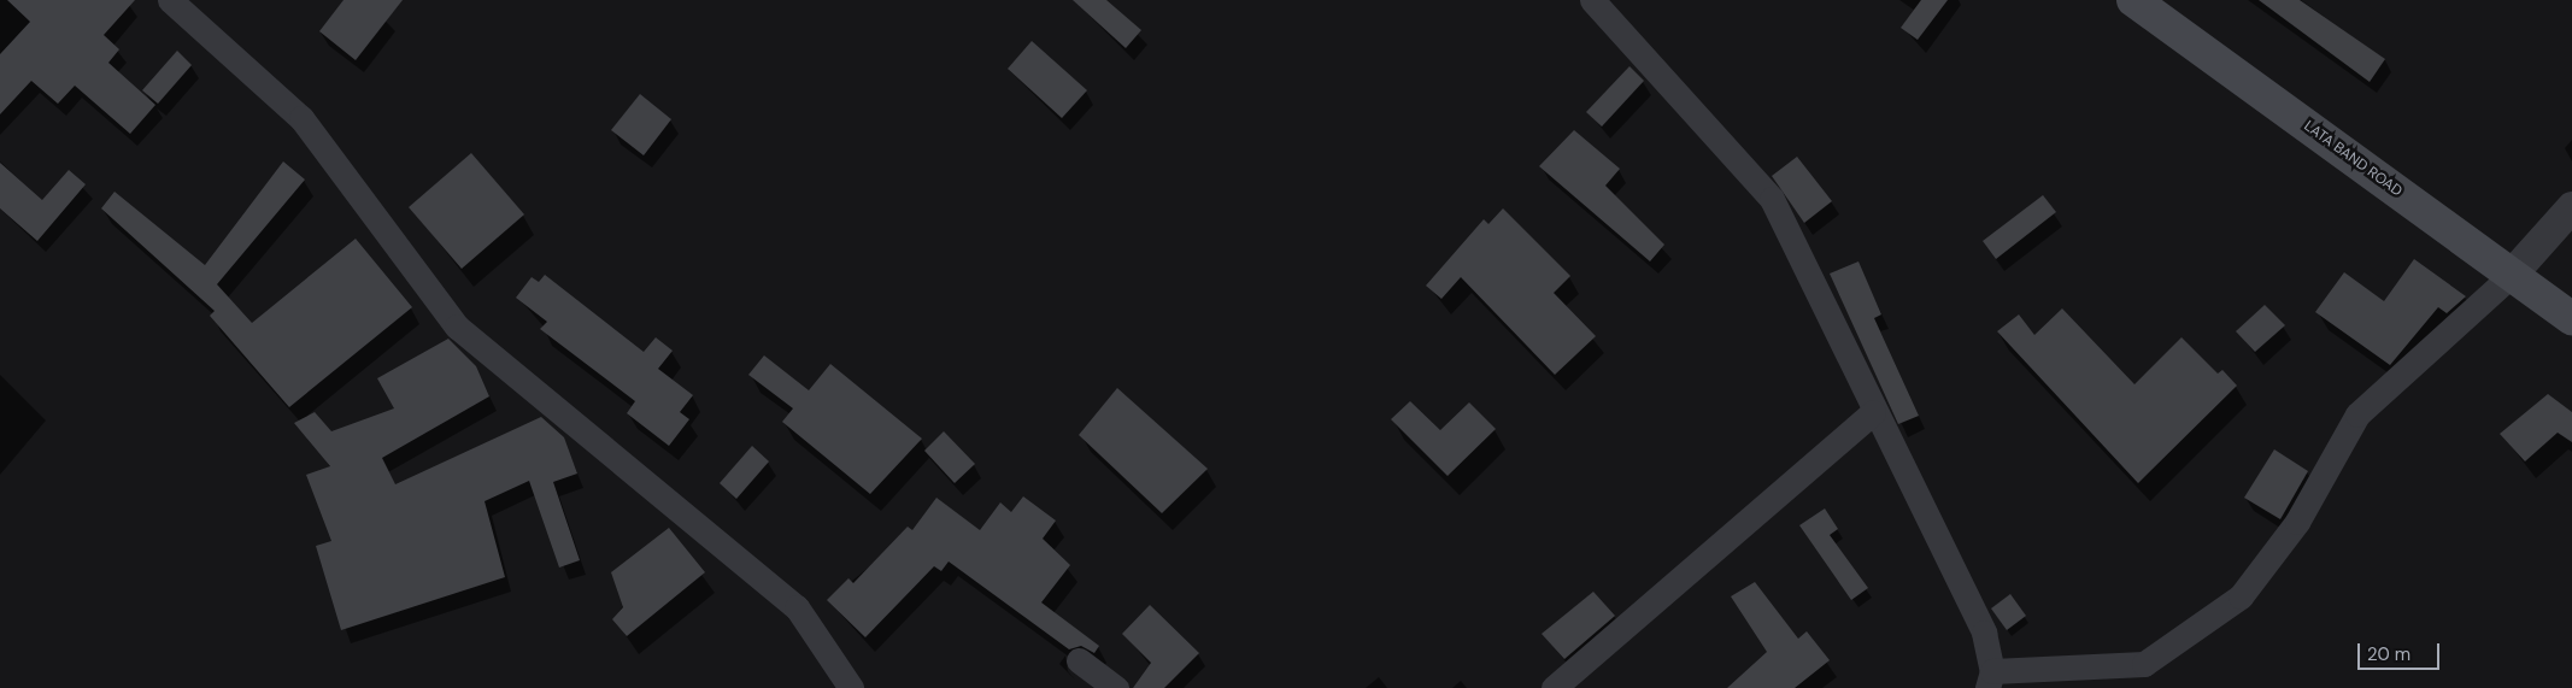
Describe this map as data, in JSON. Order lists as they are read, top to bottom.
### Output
{
  "streets": {
    "main road": ["LATA BAND ROAD"]
  },
  "scale_bar": "20 m"
}
